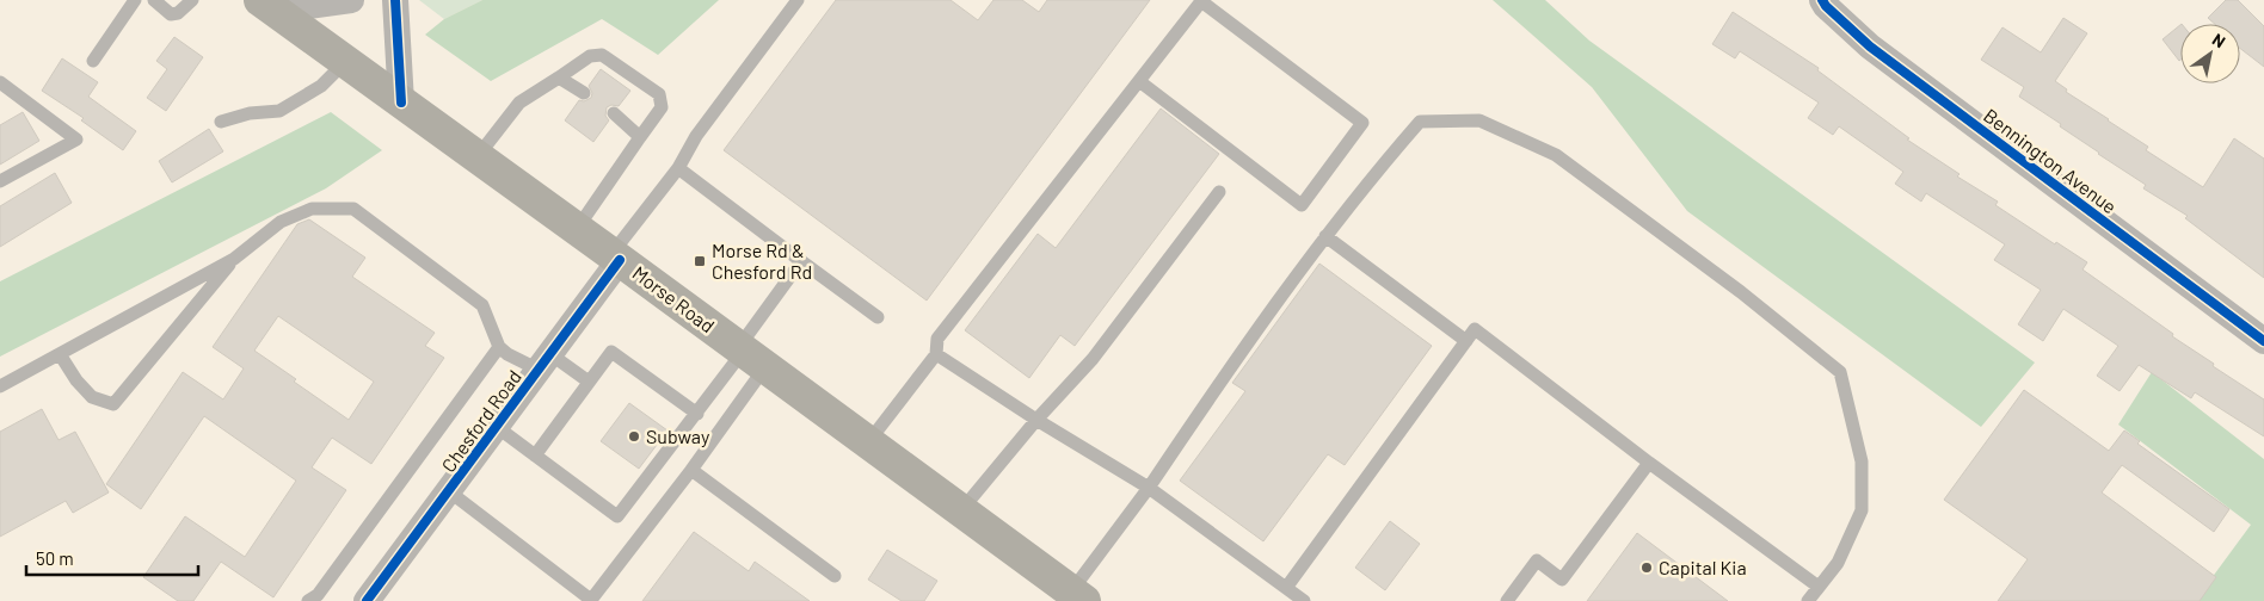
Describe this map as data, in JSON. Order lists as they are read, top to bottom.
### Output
{
  "streets": {
    "main road": ["Morse Road"],
    "street": ["Bennington Avenue", "Chesford Road"]
  },
  "crossings": [
    ["Morse Road", "Chesford Road"]
  ],
  "places": {
    "transit": ["Morse Rd & Chesford Rd"],
    "other": ["Subway", "Capital Kia"]
  },
  "scale_bar": "50 m",
  "north": "top right"
}
